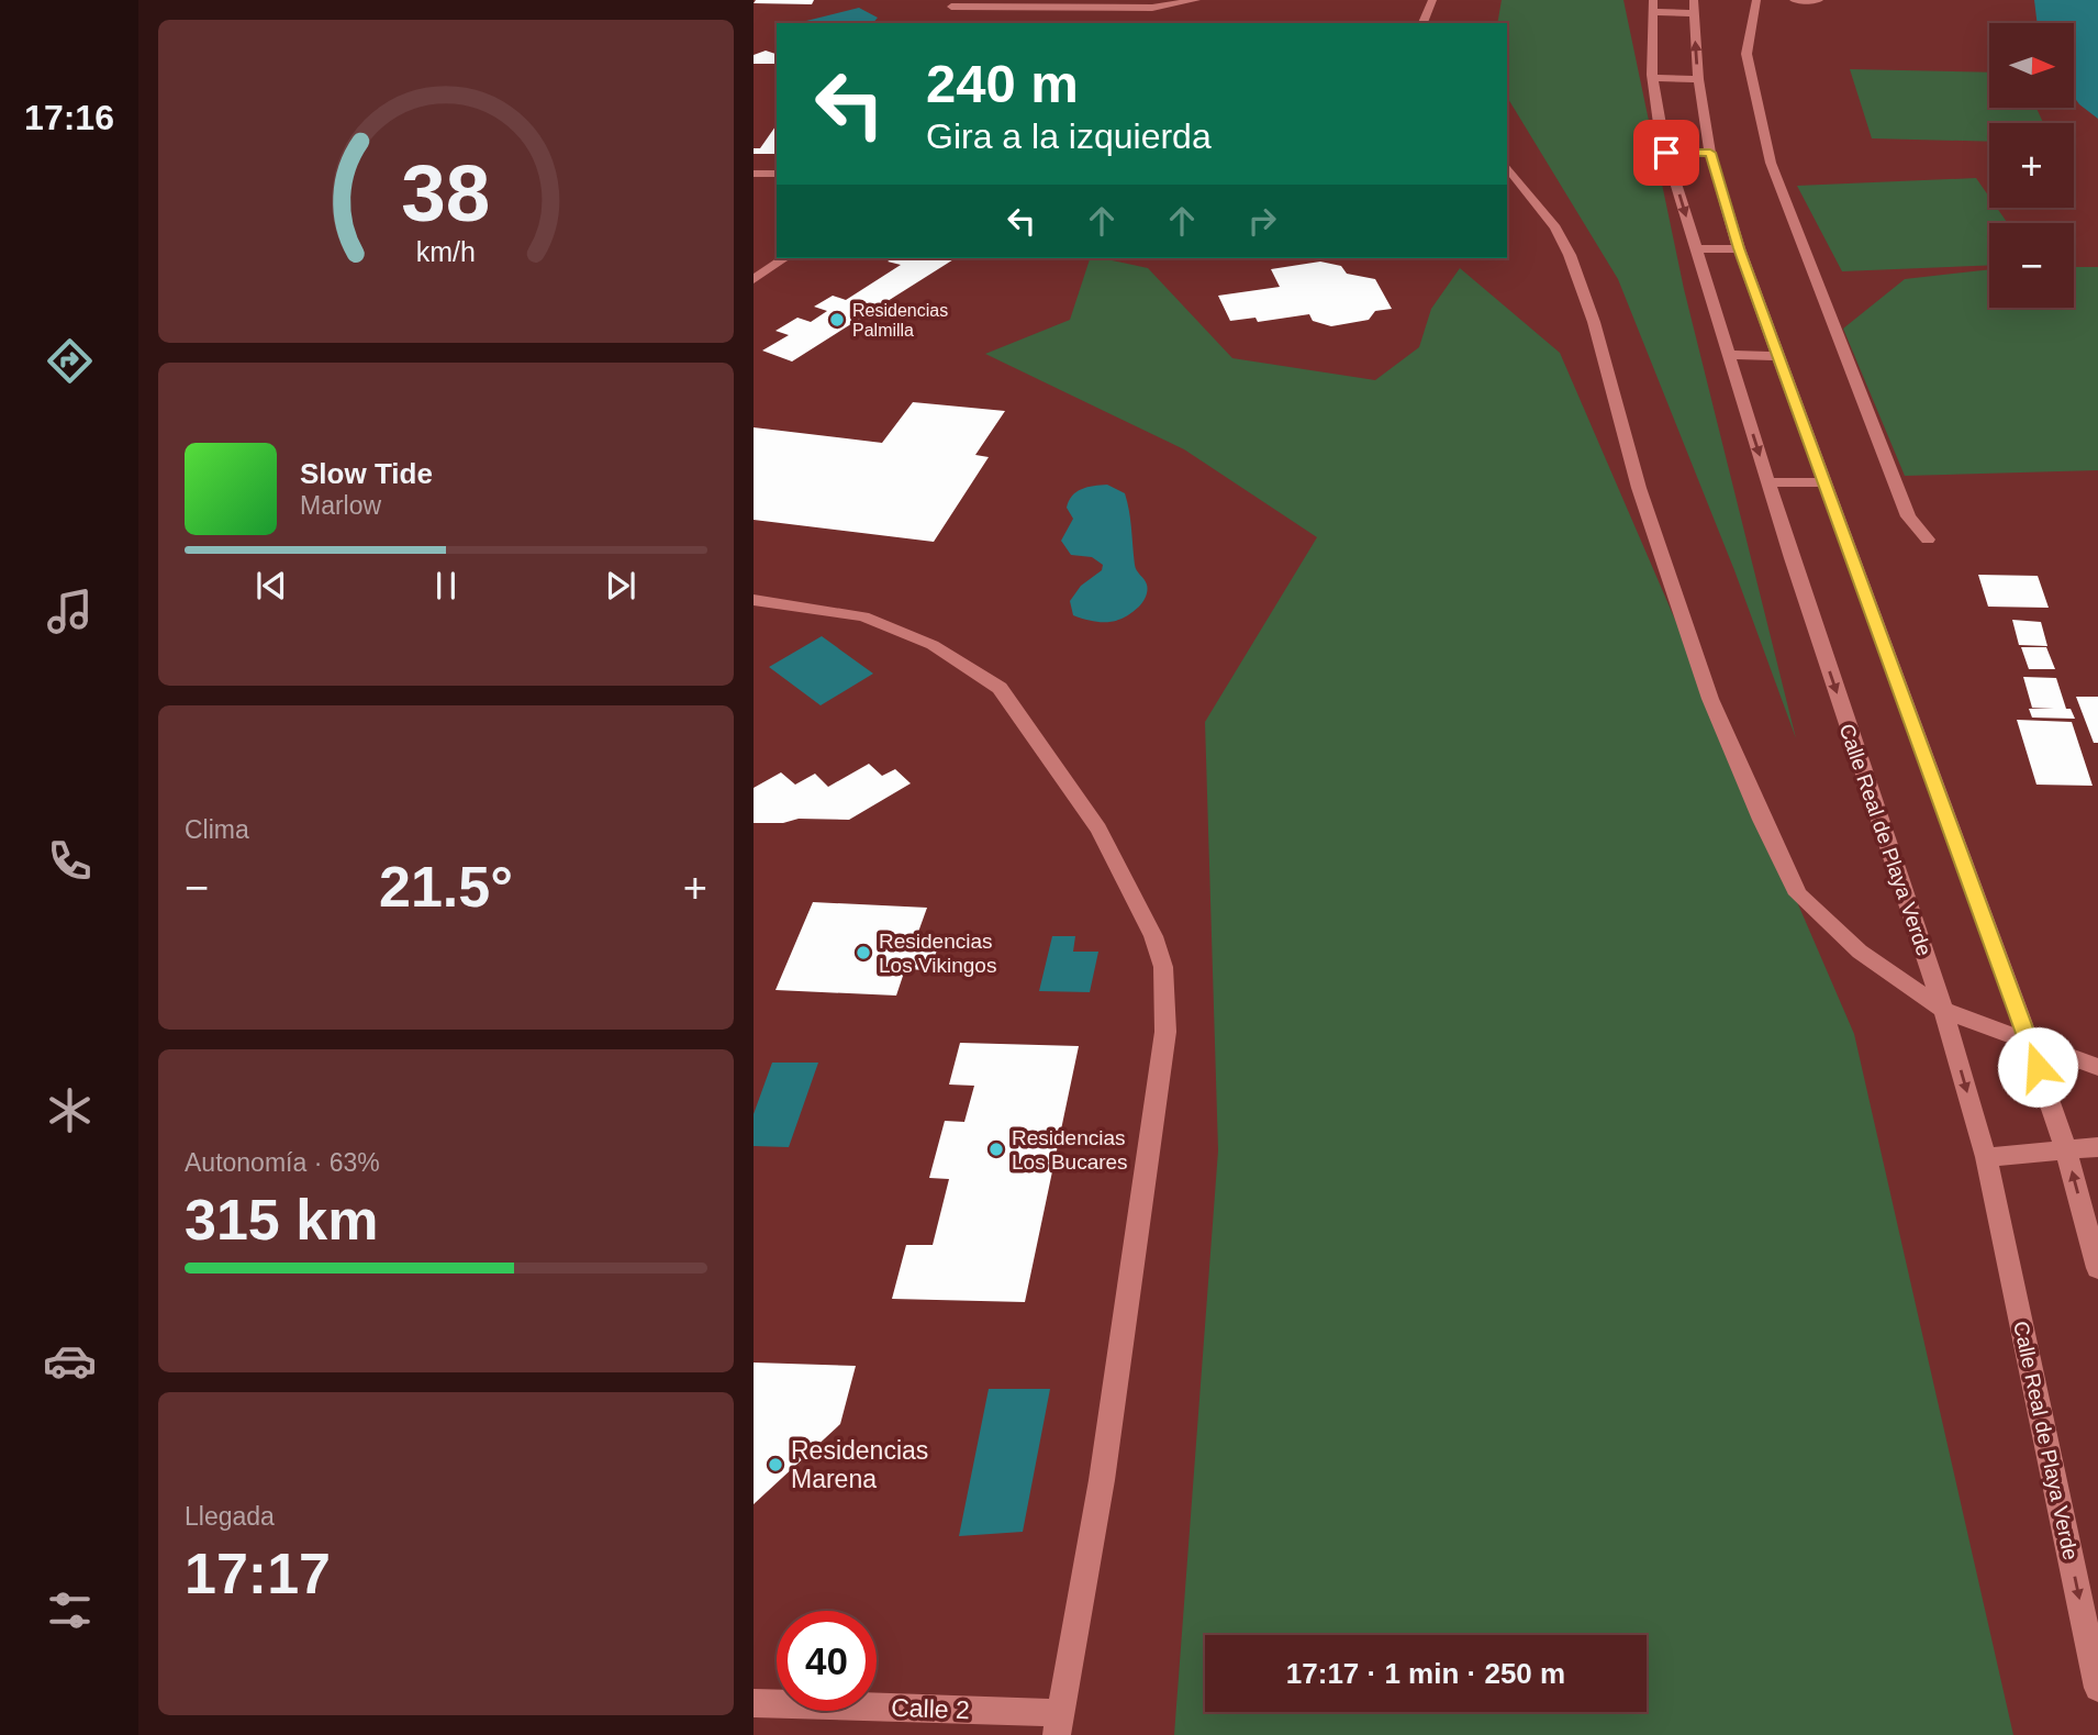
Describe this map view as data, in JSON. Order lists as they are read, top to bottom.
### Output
{
  "streets": {
    "street": ["Calle Real de Playa Verde", "Calle 2"]
  },
  "places": [
    "Residencias Palmilla",
    "Residencias Los Vikingos",
    "Residencias Los Bucares",
    "Residencias Marena"
  ],
  "north": "right",
  "page": {
    "tabs": "17:16",
    "map_buttons": ["+", "−"],
    "turn": ["240 m", "Gira a la izquierda"],
    "song": ["Slow Tide", "Marlow"],
    "tile": [
      "Clima",
      ["Autonomía · 63%", "315 km"],
      ["Llegada", "17:17"]
    ],
    "heat": ["−", "21.5°", "+"],
    "limit": "40",
    "trip": "17:17 · 1 min · 250 m",
    "gauge": ["38", "km/h"]
  }
}
